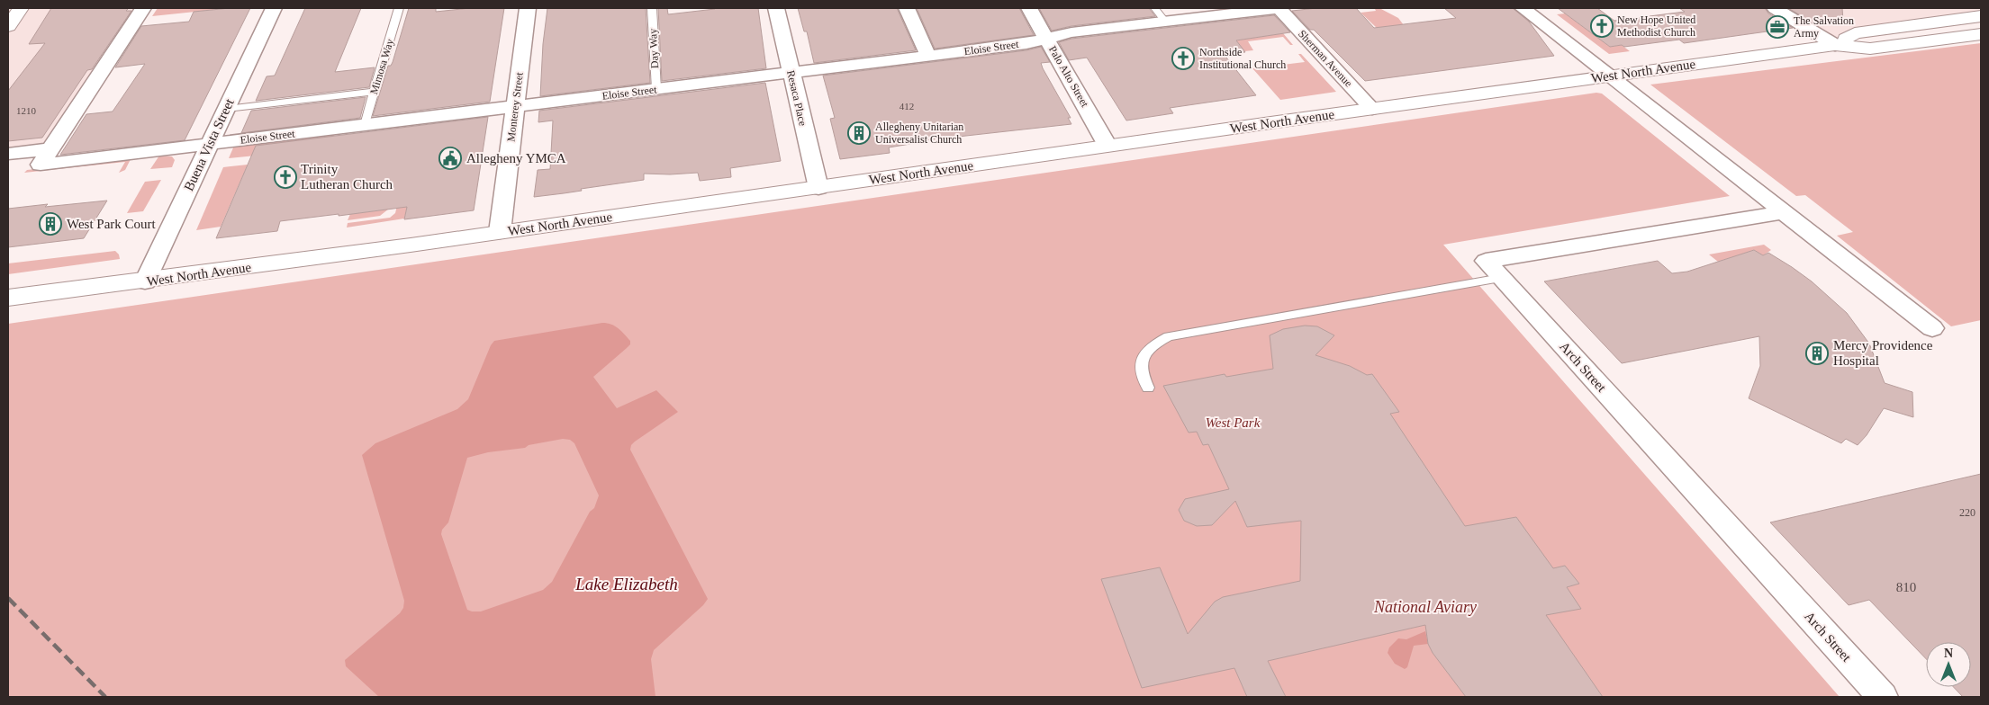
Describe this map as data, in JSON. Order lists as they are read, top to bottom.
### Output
{
  "streets": {
    "main road": ["West North Avenue"],
    "street": [
      "Eloise Street",
      "Sherman Avenue",
      "Palo Alto Street",
      "Resaca Place",
      "Monterey Street",
      "Buena Vista Street",
      "Arch Street"
    ],
    "lane": ["Day Way", "Mimosa Way"]
  },
  "crossings": [
    ["Eloise Street", "Day Way"],
    ["Eloise Street", "Sherman Avenue"],
    ["Eloise Street", "Mimosa Way"],
    ["Eloise Street", "Palo Alto Street"],
    ["Eloise Street", "Resaca Place"],
    ["Eloise Street", "Monterey Street"],
    ["Eloise Street", "Buena Vista Street"],
    ["Sherman Avenue", "West North Avenue"],
    ["West North Avenue", "Palo Alto Street"],
    ["West North Avenue", "Resaca Place"],
    ["West North Avenue", "Monterey Street"],
    ["West North Avenue", "Buena Vista Street"]
  ],
  "water": ["Lake Elizabeth"],
  "parks": ["West Park", "National Aviary"],
  "places": {
    "church": ["New Hope United Methodist Church", "Northside Institutional Church", "Trinity Lutheran Church"],
    "office": ["The Salvation Army"],
    "building": ["Allegheny Unitarian Universalist Church", "West Park Court", "Mercy Providence Hospital"],
    "public building": ["Allegheny YMCA"]
  },
  "house_numbers": [
    "412",
    "1210",
    "220",
    "810"
  ],
  "north": "top"
}
